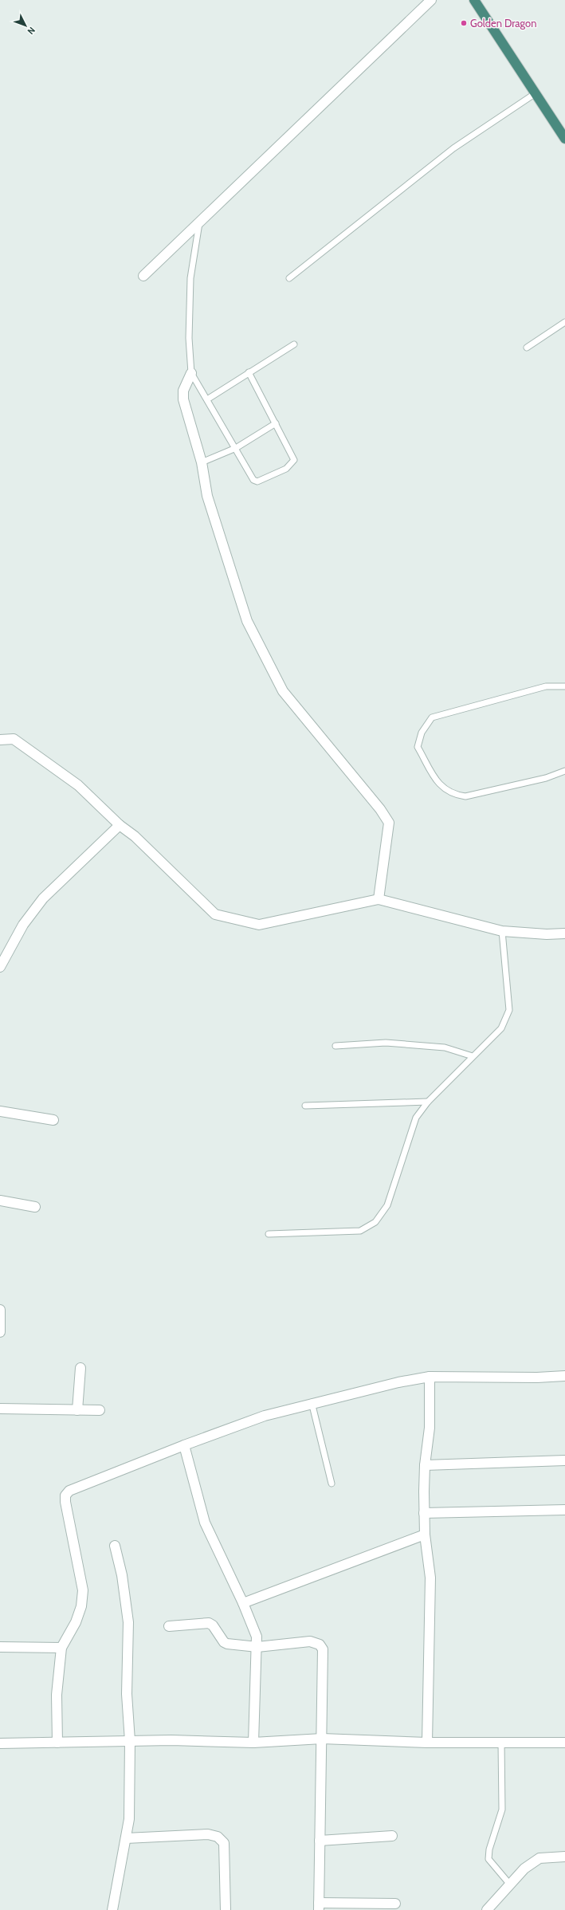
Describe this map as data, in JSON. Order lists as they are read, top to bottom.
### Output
{
  "places": ["Golden Dragon"],
  "north": "bottom right"
}
